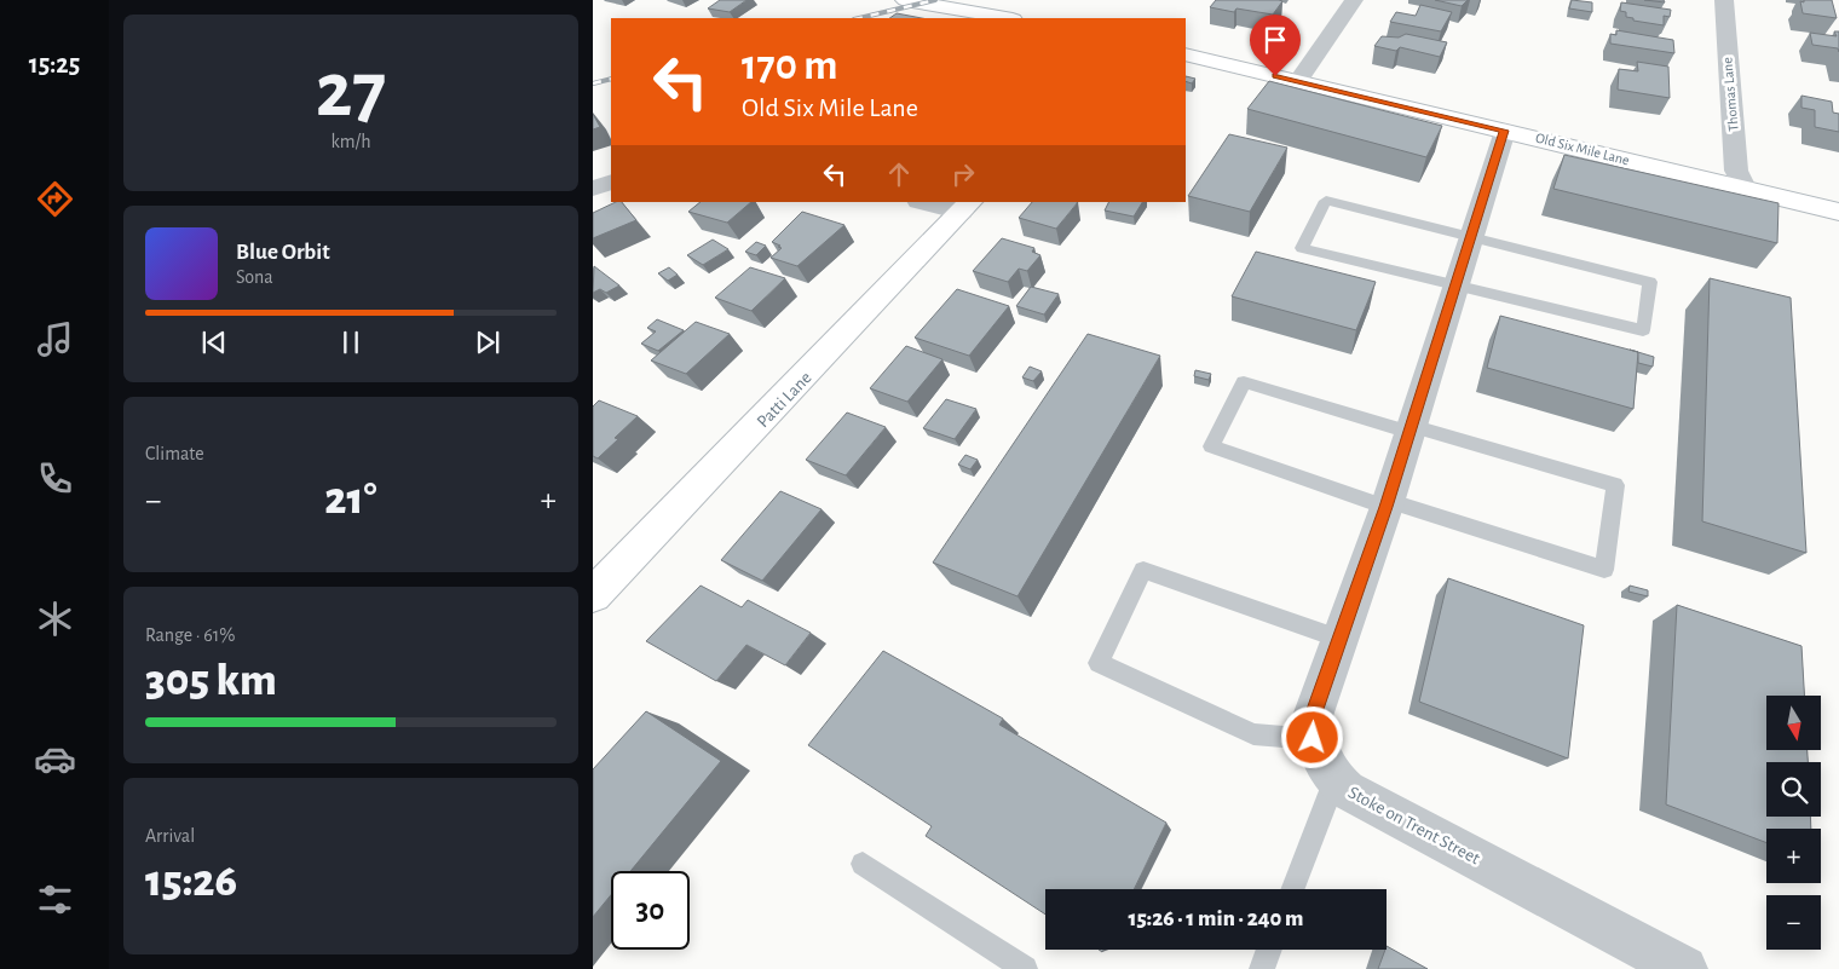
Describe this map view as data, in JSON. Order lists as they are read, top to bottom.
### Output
{
  "streets": {
    "street": [
      "Thomas Lane",
      "Old Six Mile Lane",
      "Patti Lane",
      "Stoke on Trent Street"
    ]
  },
  "crossings": [
    ["Thomas Lane", "Old Six Mile Lane"],
    ["Old Six Mile Lane", "Stoke on Trent Street"]
  ],
  "north": "bottom",
  "page": {
    "tabs": "15:25",
    "tile": [
      ["27", "km/h"],
      "Climate",
      ["Range · 61%", "305 km"],
      ["Arrival", "15:26"]
    ],
    "turn": ["170 m", "Old Six Mile Lane"],
    "song": ["Blue Orbit", "Sona"],
    "heat": ["−", "21°", "+"],
    "map_buttons": ["+", "−"],
    "limit": "30",
    "trip": "15:26 · 1 min · 240 m"
  }
}
